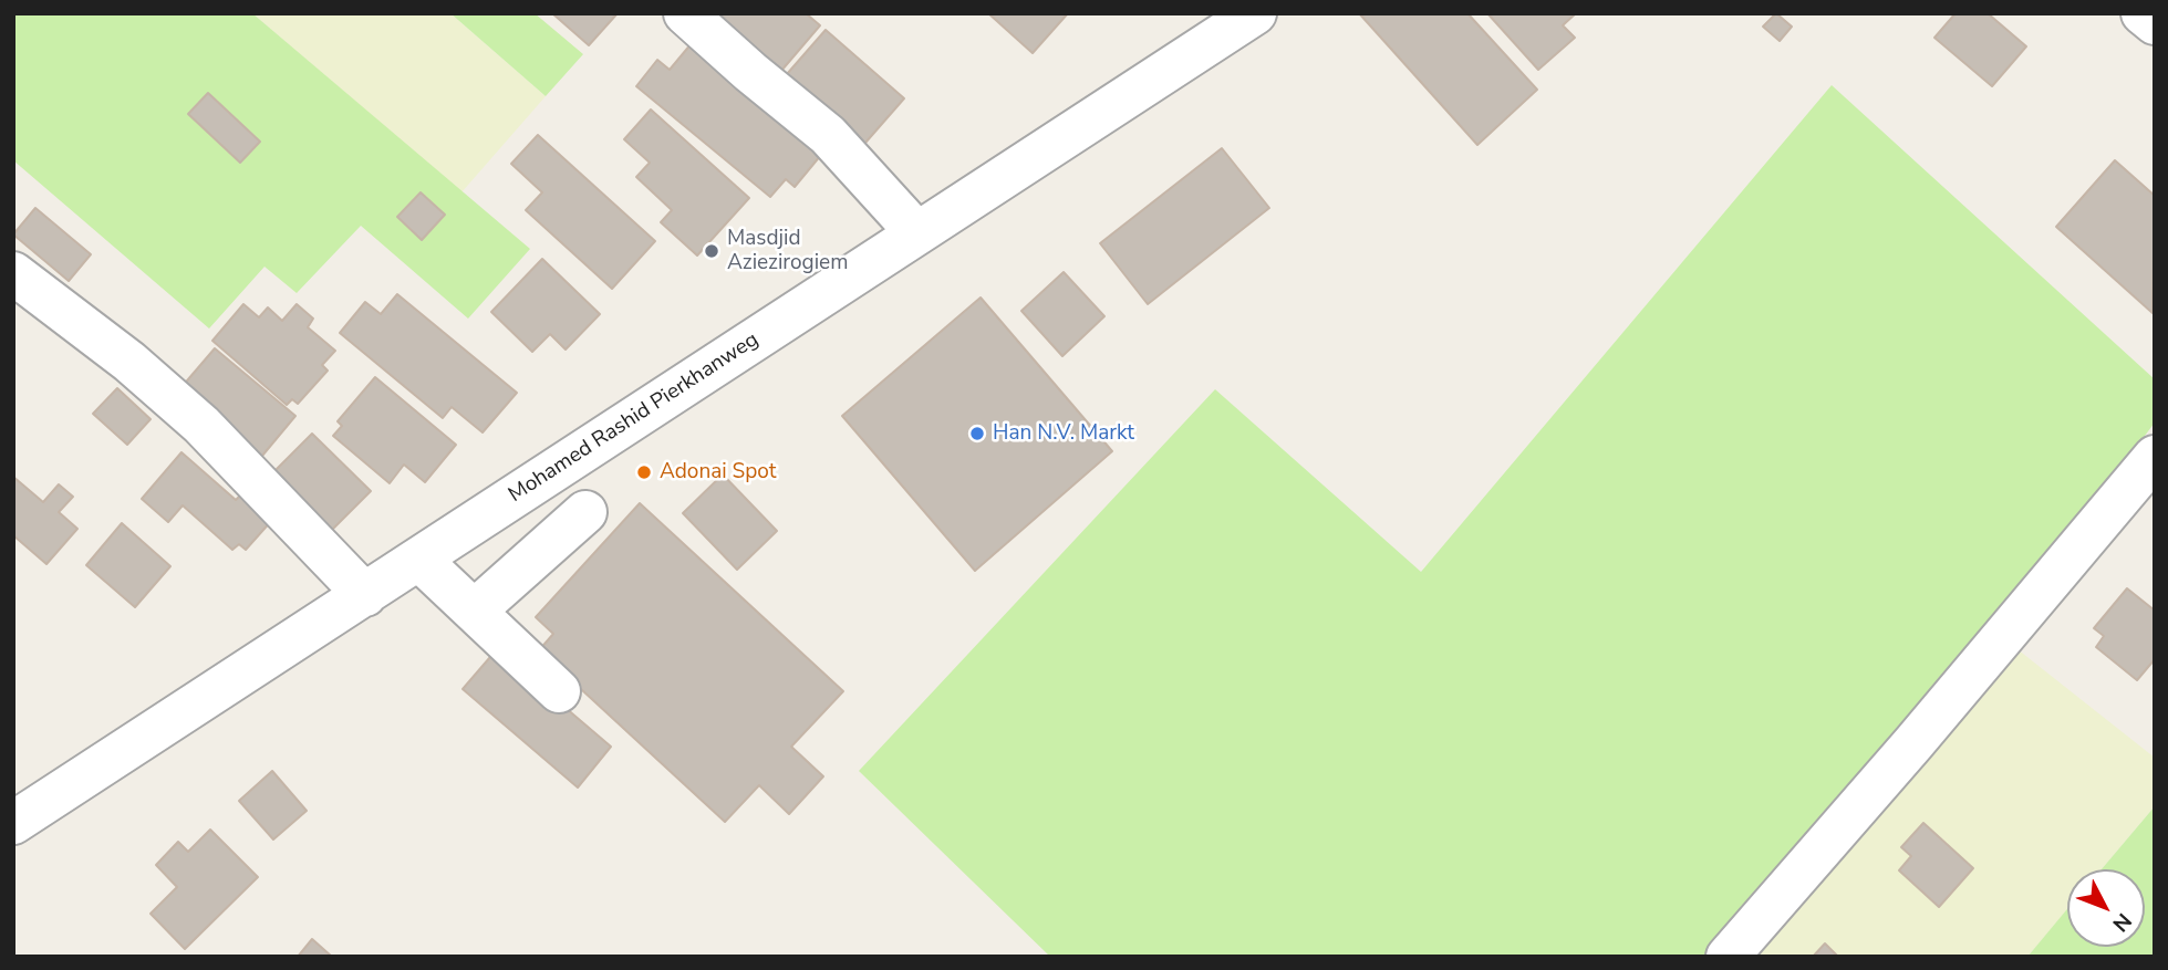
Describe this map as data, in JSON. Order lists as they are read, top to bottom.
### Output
{
  "streets": {
    "street": ["Mohamed Rashid Pierkhanweg"]
  },
  "places": ["Masdjid Aziezirogiem", "Han N.V. Markt", "Adonai Spot"],
  "north": "bottom right"
}
